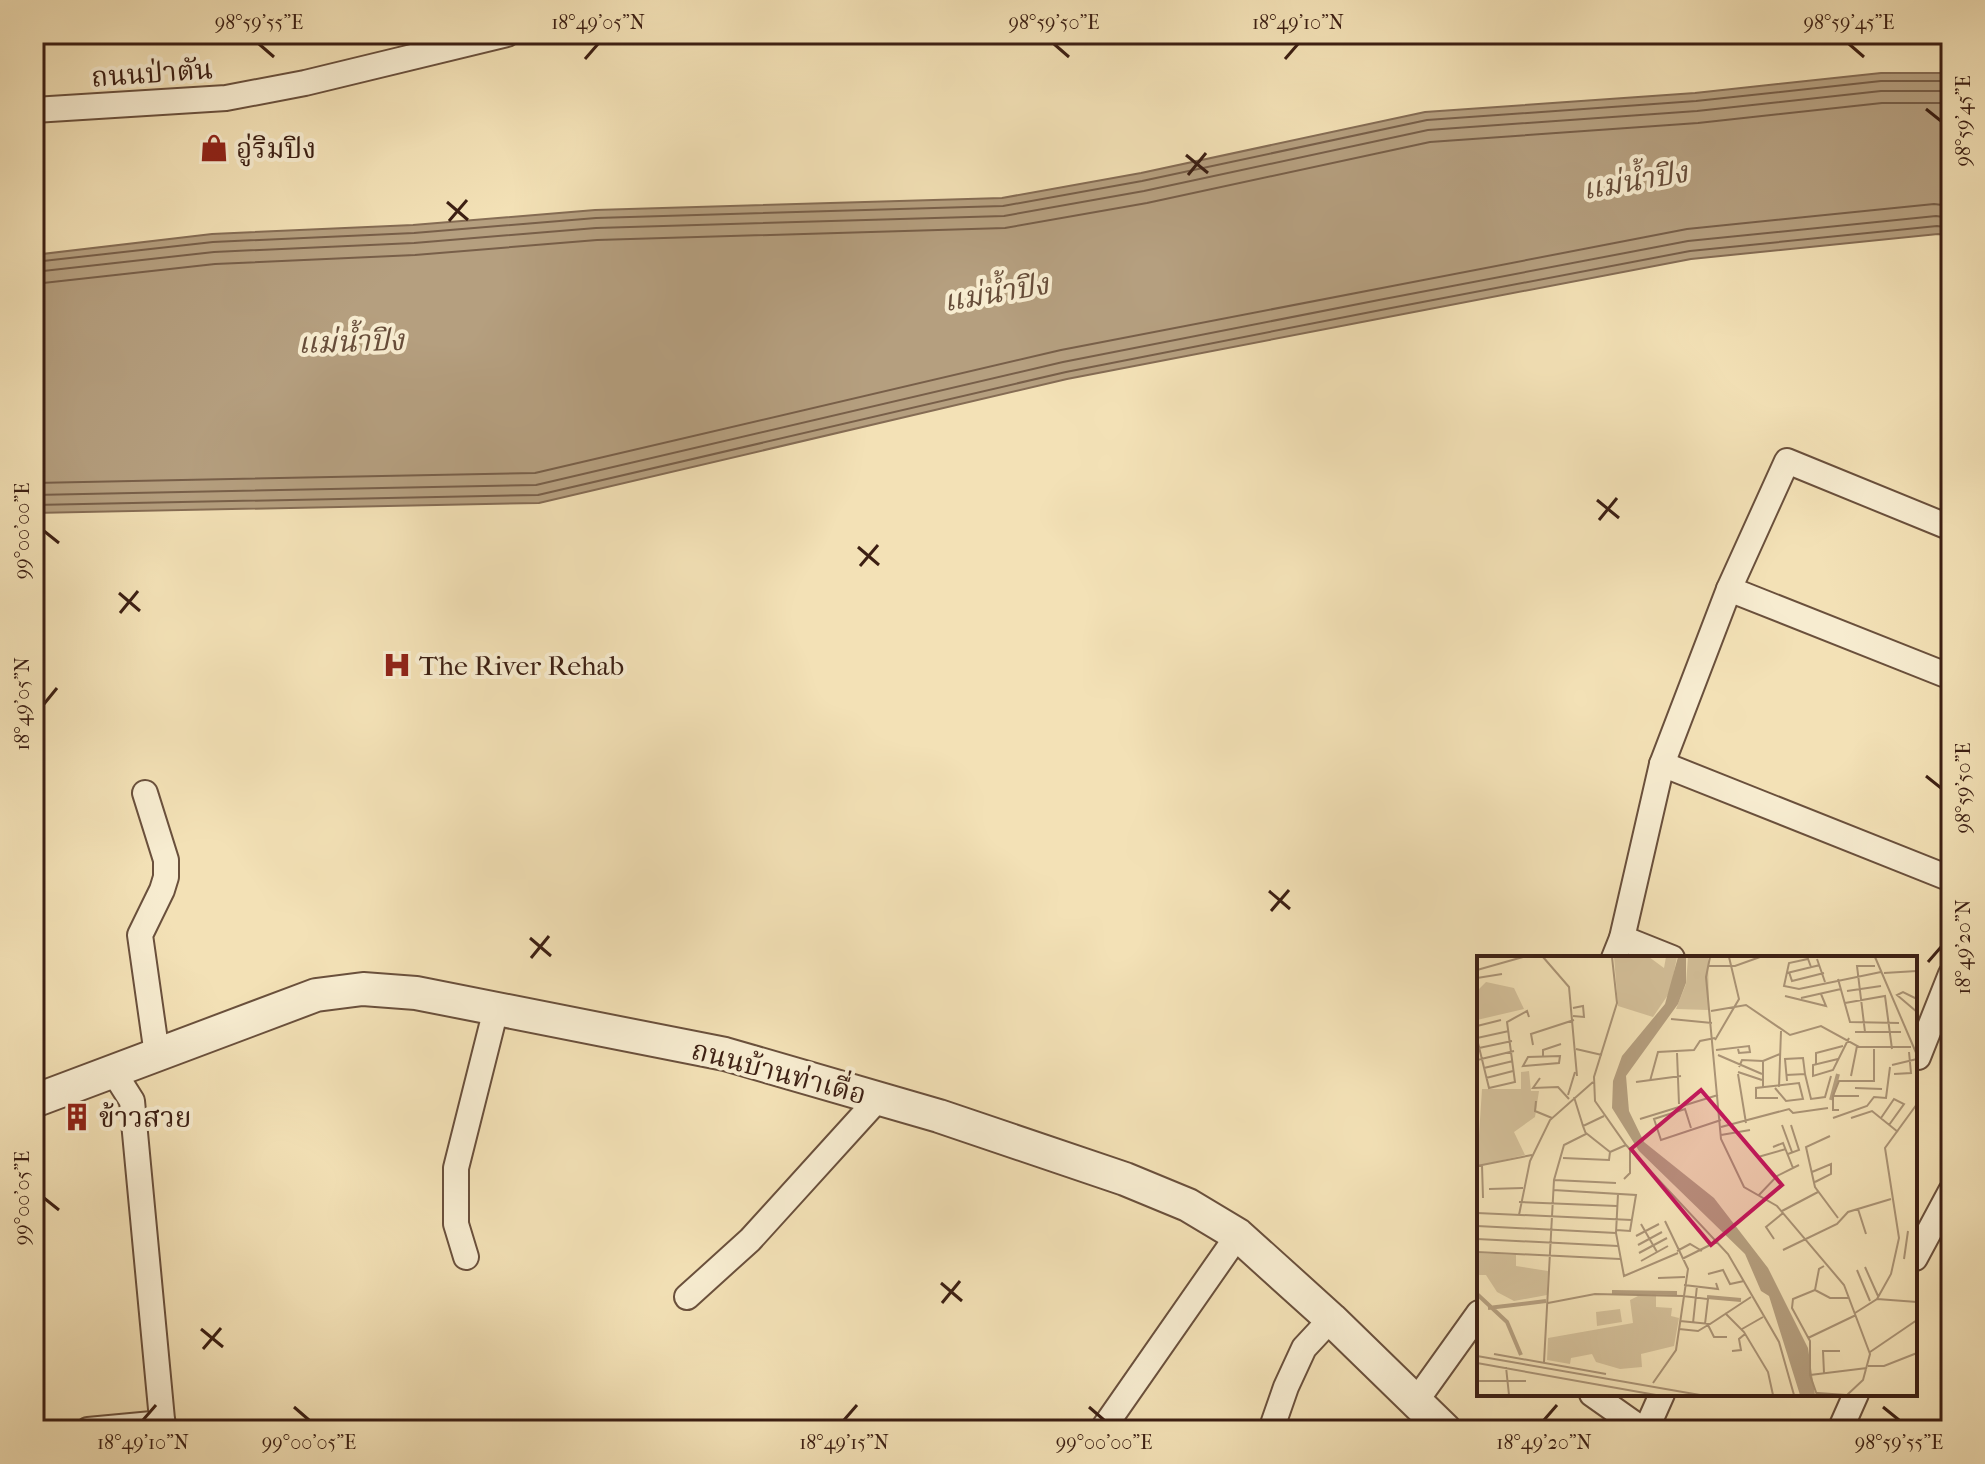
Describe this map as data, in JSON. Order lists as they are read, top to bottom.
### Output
{
  "streets": {
    "street": ["ถนนป่าตัน", "ถนนบ้านท่าเดื่อ"]
  },
  "water": ["แม่น้ำปิง"],
  "places": {
    "shop": ["อู่ริมปิง"],
    "hospital": ["The River Rehab"],
    "building": ["ข้าวสวย"]
  },
  "coordinates": [
    "98°59'55\"E",
    "18°49'05\"N",
    "98°59'50\"E",
    "18°49'10\"N",
    "98°59'45\"E",
    "99°00'00\"E",
    "18°49'20\"N",
    "99°00'05\"E",
    "18°49'15\"N"
  ]
}
